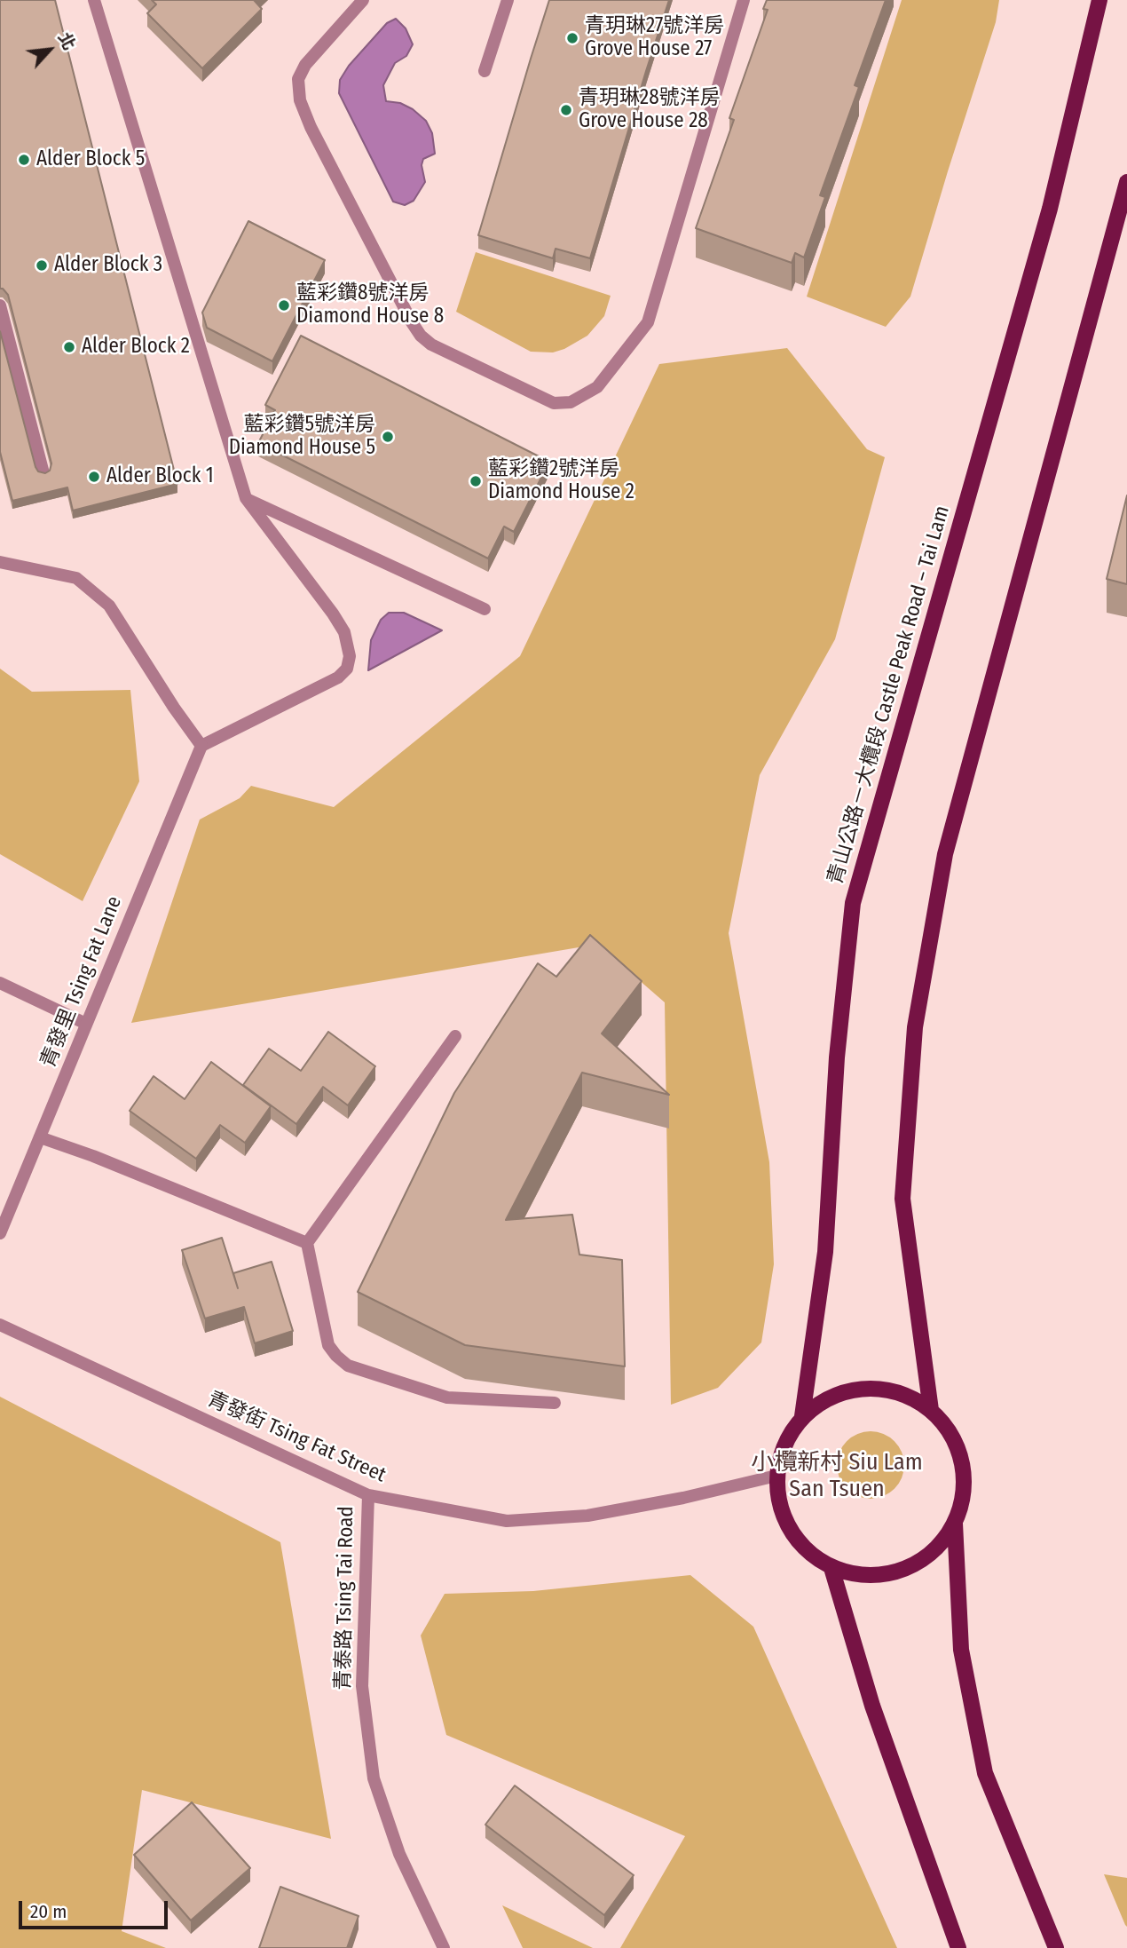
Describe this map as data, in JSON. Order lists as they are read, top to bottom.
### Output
{
  "streets": {
    "main road": ["青山公路－大欖段 Castle Peak Road – Tai Lam"],
    "street": ["青發里 Tsing Fat Lane", "青發街 Tsing Fat Street", "青泰路 Tsing Tai Road"]
  },
  "crossings": [
    ["青山公路－大欖段 Castle Peak Road – Tai Lam", "青發街 Tsing Fat Street"],
    ["青發街 Tsing Fat Street", "青泰路 Tsing Tai Road"]
  ],
  "districts": ["小欖新村 Siu Lam San Tsuen"],
  "places": [
    "青玥琳27號洋房 Grove House 27",
    "青玥琳28號洋房 Grove House 28",
    "Alder Block 5",
    "Alder Block 3",
    "藍彩鑽8號洋房 Diamond House 8",
    "Alder Block 2",
    "藍彩鑽5號洋房 Diamond House 5",
    "Alder Block 1",
    "藍彩鑽2號洋房 Diamond House 2"
  ],
  "scale_bar": "20 m",
  "north": "top right"
}
